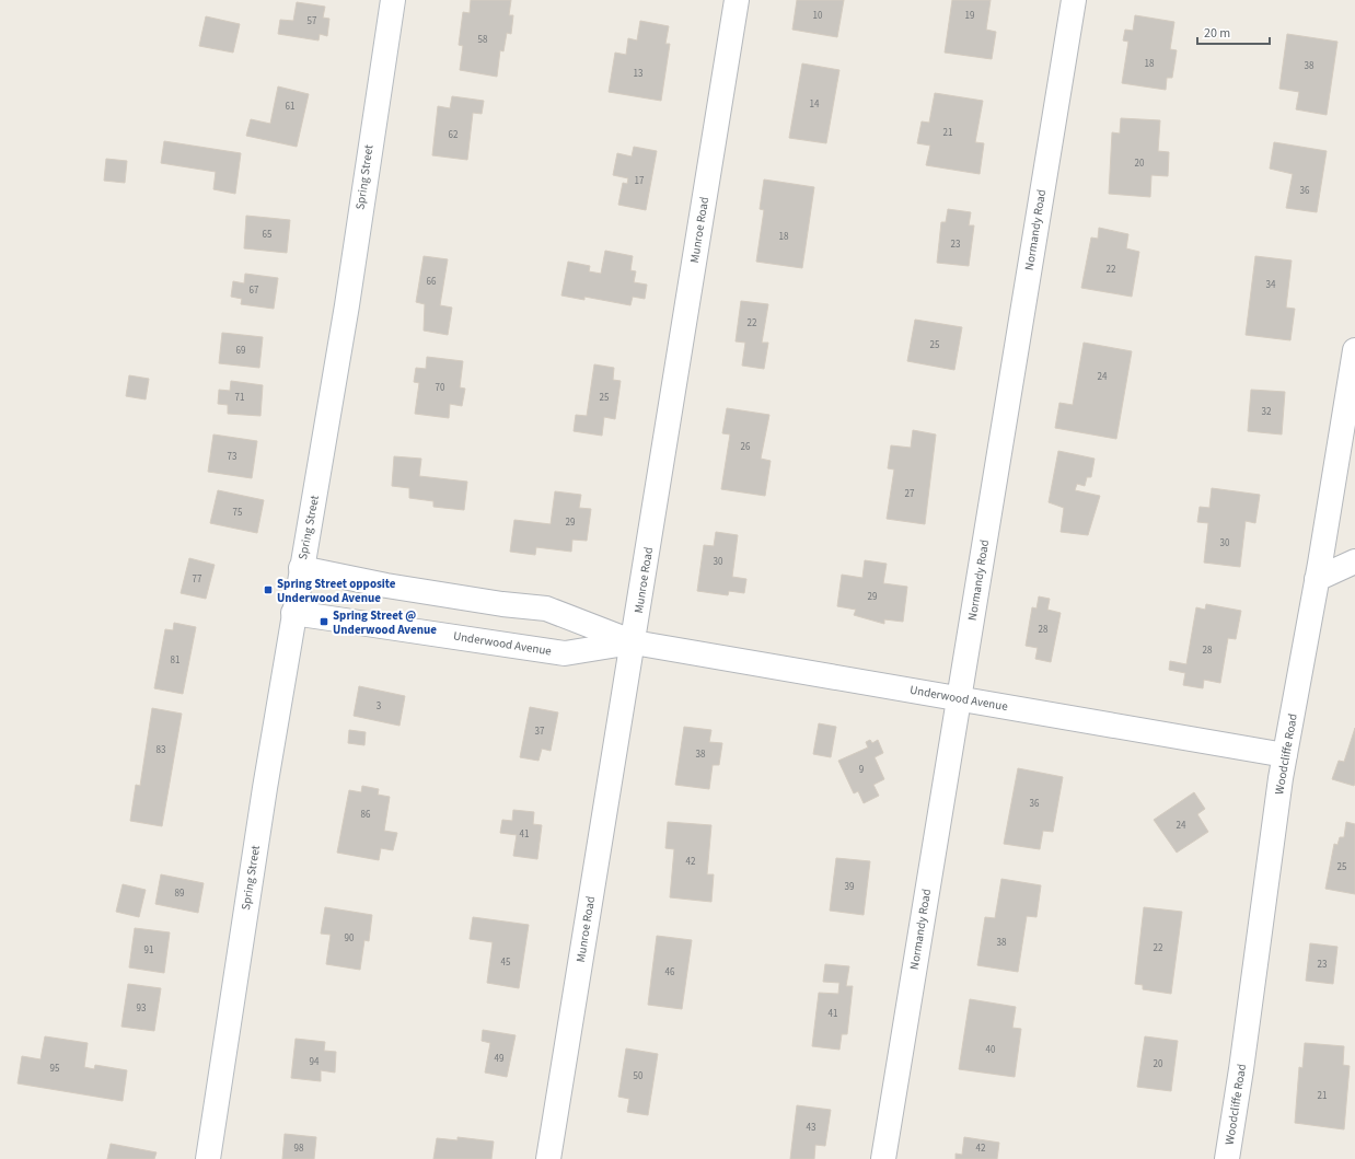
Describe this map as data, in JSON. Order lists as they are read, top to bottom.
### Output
{
  "streets": {
    "street": [
      "Spring Street",
      "Munroe Road",
      "Normandy Road",
      "Underwood Avenue",
      "Woodcliffe Road"
    ]
  },
  "crossings": [
    ["Spring Street", "Underwood Avenue"],
    ["Munroe Road", "Underwood Avenue"],
    ["Normandy Road", "Underwood Avenue"],
    ["Underwood Avenue", "Woodcliffe Road"]
  ],
  "places": {
    "transit": ["Spring Street opposite Underwood Avenue", "Spring Street @ Underwood Avenue"]
  },
  "house_numbers": [
    "10",
    "19",
    "57",
    "58",
    "18",
    "38",
    "13",
    "14",
    "61",
    "21",
    "62",
    "20",
    "17",
    "36",
    "65",
    "18",
    "23",
    "22",
    "66",
    "34",
    "67",
    "22",
    "25",
    "69",
    "24",
    "70",
    "71",
    "25",
    "32",
    "26",
    "73",
    "27",
    "75",
    "29",
    "30",
    "30",
    "77",
    "29",
    "28",
    "28",
    "81",
    "3",
    "37",
    "83",
    "38",
    "9",
    "36",
    "86",
    "24",
    "41",
    "42",
    "25",
    "39",
    "89",
    "90",
    "38",
    "22",
    "91",
    "45",
    "23",
    "46",
    "93",
    "41",
    "40",
    "49",
    "94",
    "20",
    "95",
    "50",
    "21",
    "43",
    "98",
    "42"
  ],
  "scale_bar": "20 m"
}
